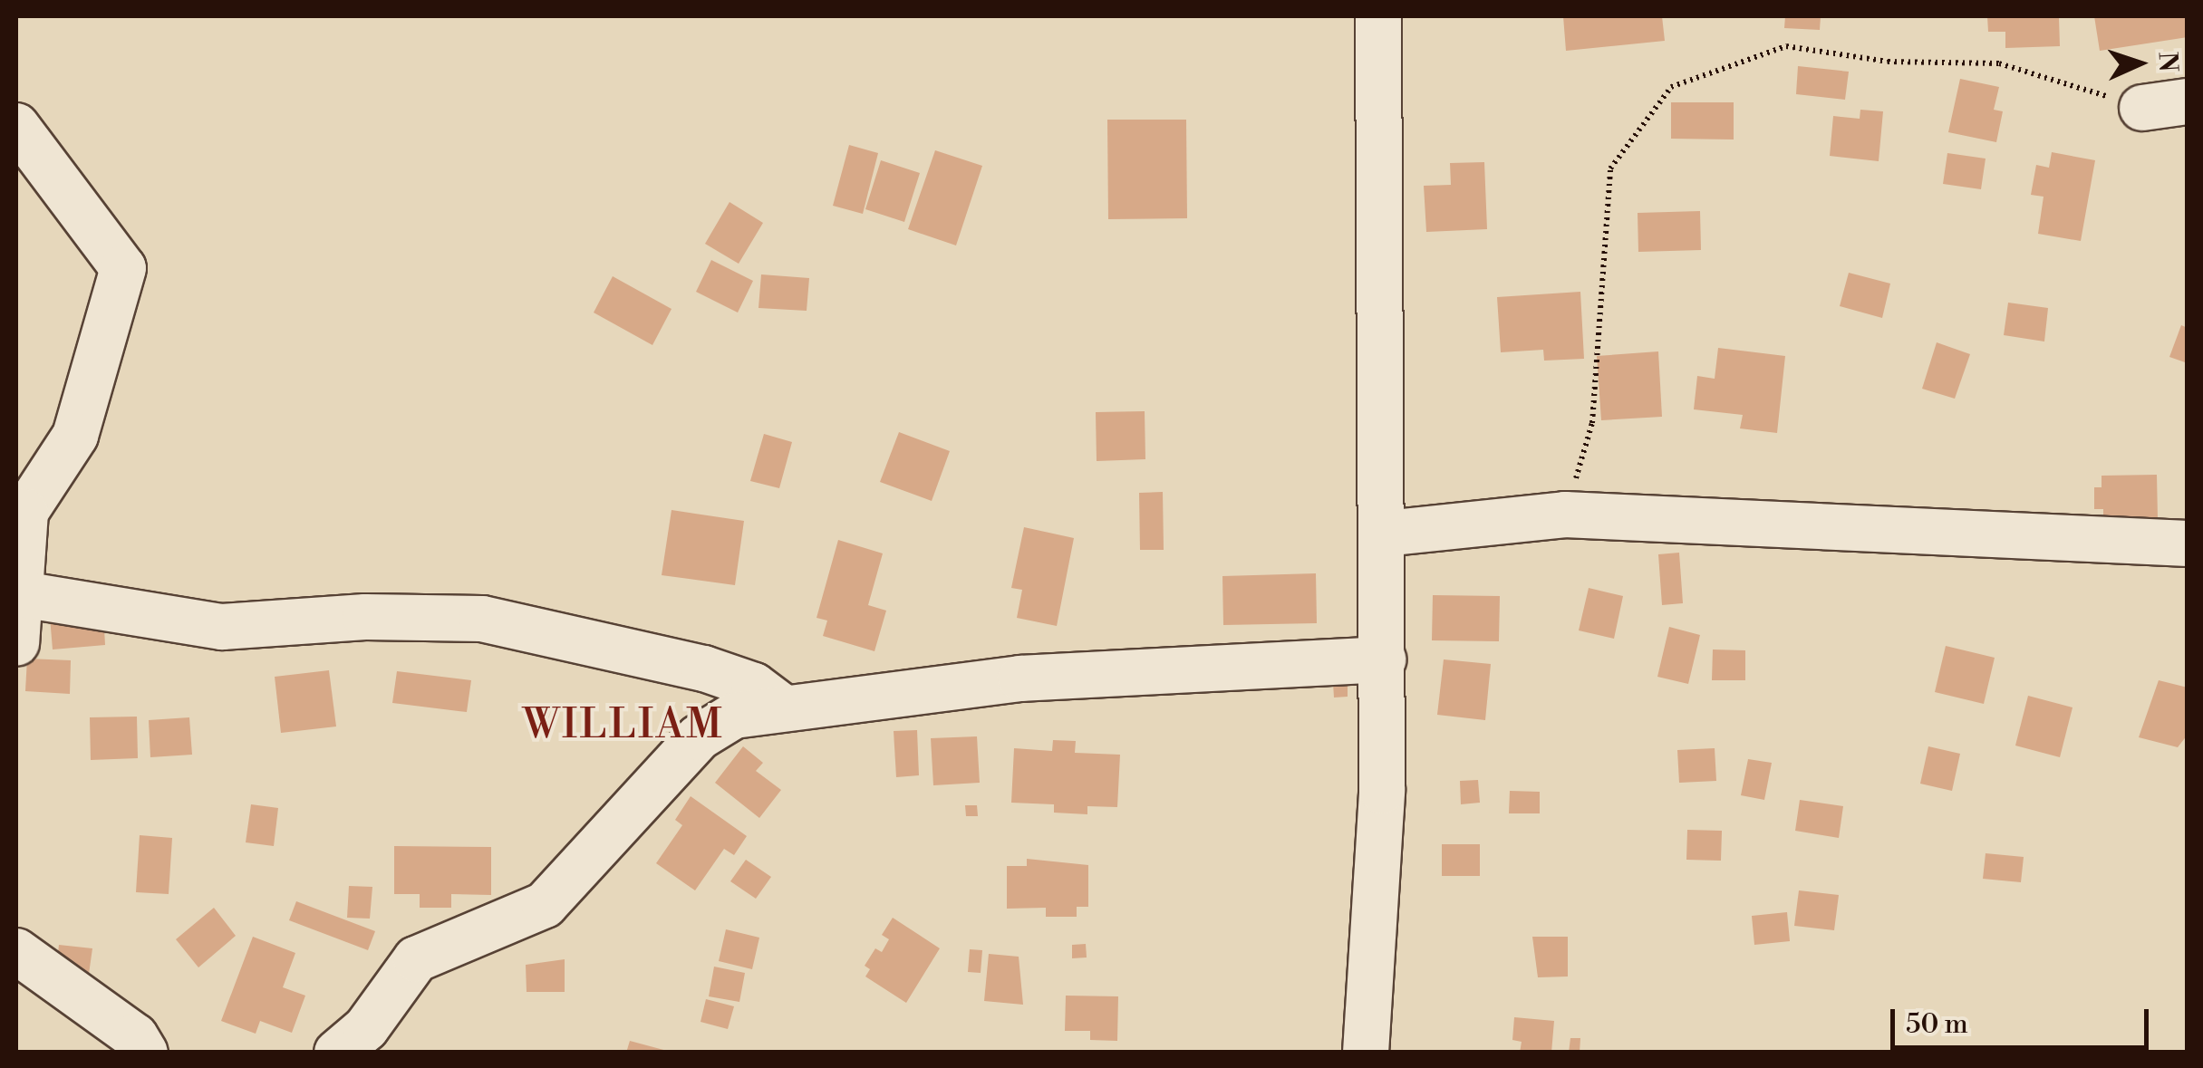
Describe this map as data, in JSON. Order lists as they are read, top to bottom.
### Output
{
  "districts": ["WILLIAM"],
  "scale_bar": "50 m",
  "north": "right"
}
